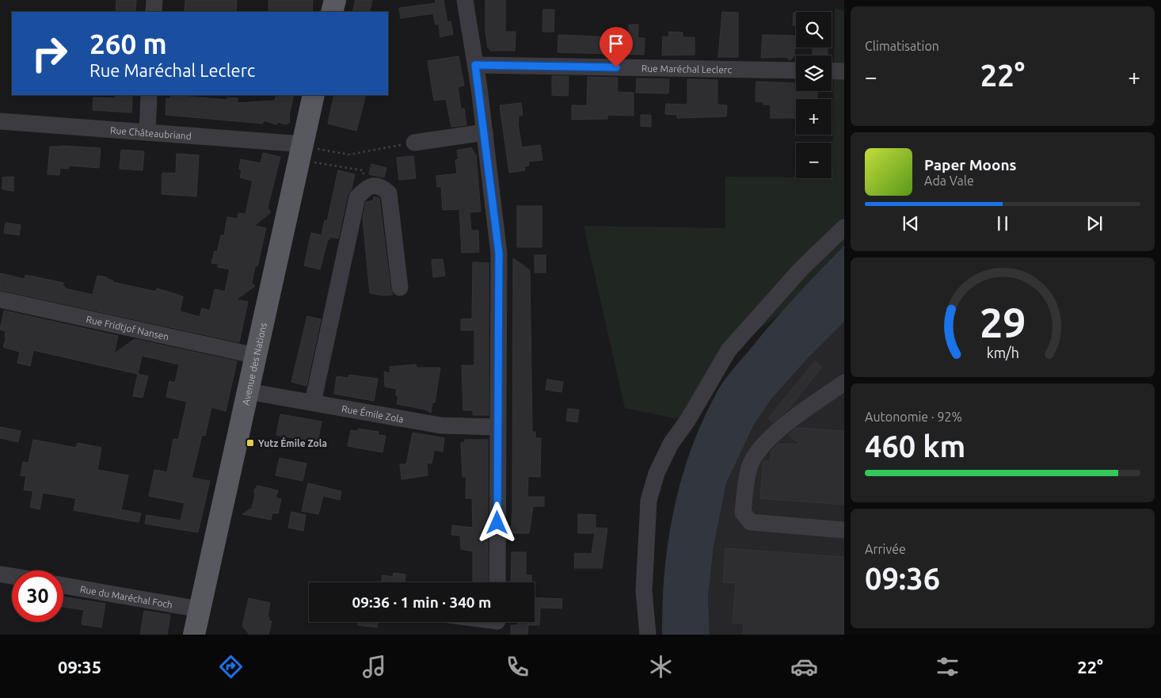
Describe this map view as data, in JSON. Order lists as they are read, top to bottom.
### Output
{
  "streets": {
    "main road": ["Avenue des Nations"],
    "street": [
      "Rue Maréchal Leclerc",
      "Rue Châteaubriand",
      "Rue Fridtjof Nansen",
      "Rue Émile Zola",
      "Rue du Maréchal Foch"
    ]
  },
  "crossings": [
    ["Rue Châteaubriand", "Avenue des Nations"],
    ["Rue Fridtjof Nansen", "Avenue des Nations"],
    ["Avenue des Nations", "Rue Émile Zola"],
    ["Avenue des Nations", "Rue du Maréchal Foch"]
  ],
  "places": {
    "transit": ["Yutz Émile Zola"]
  },
  "page": {
    "tile": [
      "Climatisation",
      ["Autonomie · 92%", "460 km"],
      ["Arrivée", "09:36"]
    ],
    "map_buttons": ["+", "−"],
    "turn": ["260 m", "Rue Maréchal Leclerc"],
    "heat": ["−", "22°", "+"],
    "song": ["Paper Moons", "Ada Vale"],
    "limit": "30",
    "trip": "09:36 · 1 min · 340 m",
    "tabs": ["09:35", "22°"],
    "gauge": ["29", "km/h"]
  }
}
